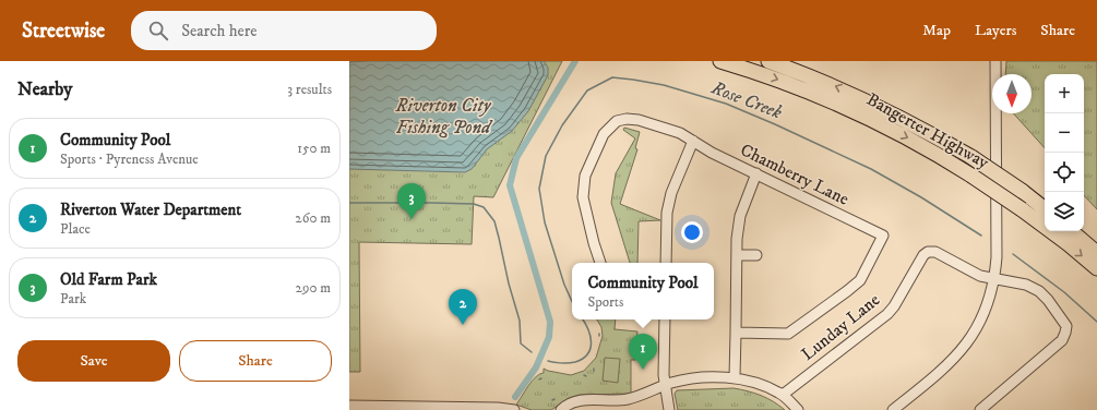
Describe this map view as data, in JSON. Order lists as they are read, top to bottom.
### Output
{
  "streets": {
    "highway": ["Bangerter Highway"],
    "street": ["Chamberry Lane", "Lunday Lane"]
  },
  "water": ["Rose Creek", "Riverton City Fishing Pond"],
  "north": "bottom",
  "page": {
    "header": "Streetwise",
    "search": "Search here",
    "nav": ["Map", "Layers", "Share"],
    "heading": ["Nearby", "3 results"],
    "map_buttons": ["+", "−"],
    "list": [
      {
        "mark": "1",
        "name": "Community Pool",
        "note": "Sports · Pyreness Avenue",
        "value": "150 m"
      },
      {
        "mark": "2",
        "name": "Riverton Water Department",
        "note": "Place",
        "value": "260 m"
      },
      {
        "mark": "3",
        "name": "Old Farm Park",
        "note": "Park",
        "value": "290 m"
      }
    ],
    "pins": ["3", "2", "1"],
    "popup": ["Community Pool", "Sports"],
    "buttons": ["Save", "Share"]
  }
}
